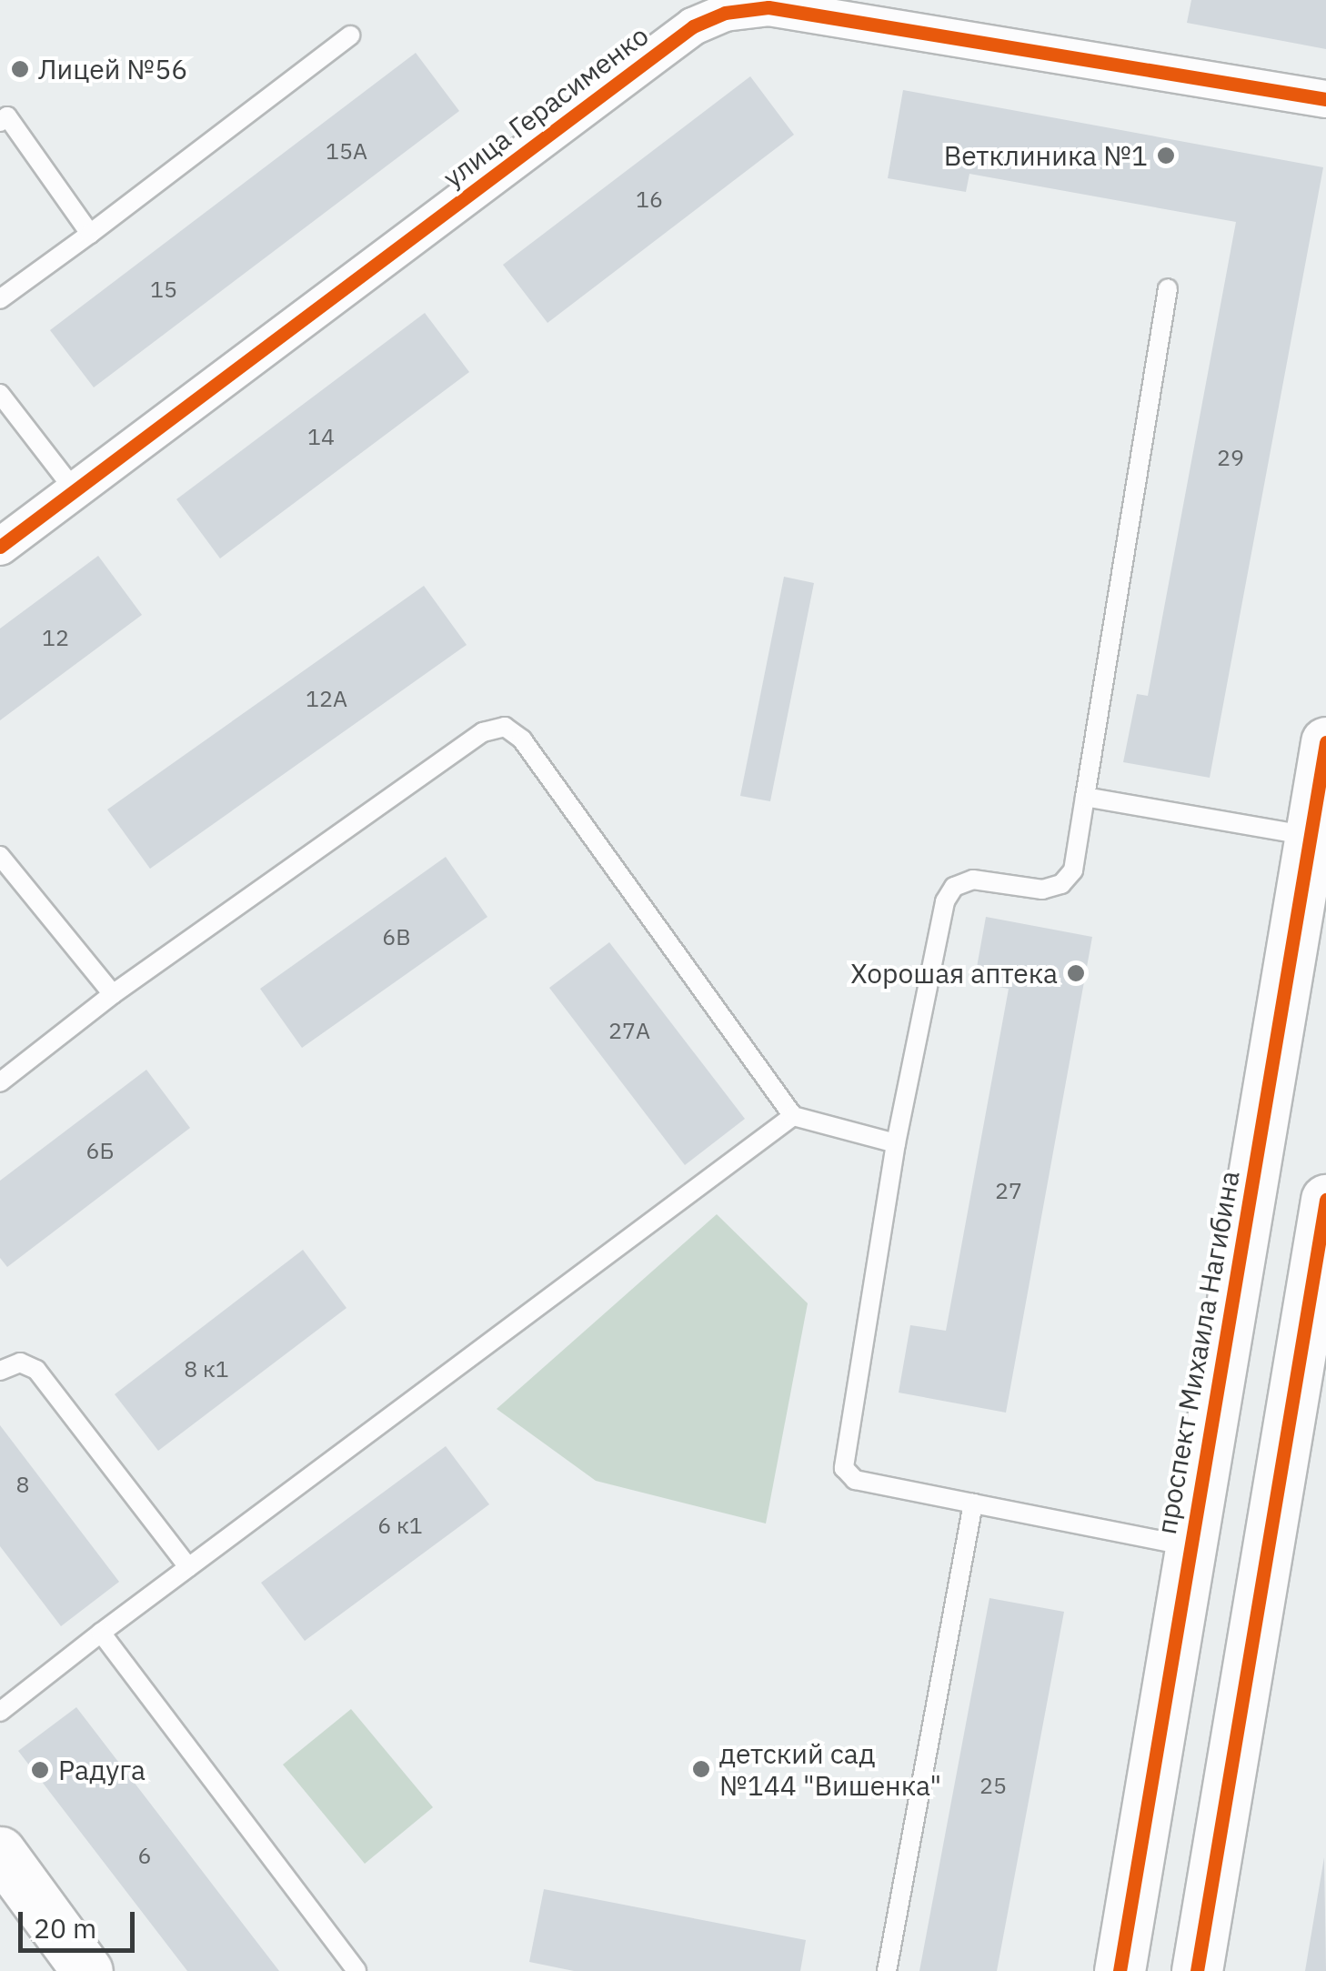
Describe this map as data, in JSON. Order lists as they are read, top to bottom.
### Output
{
  "streets": {
    "main road": ["проспект Михаила Нагибина"],
    "street": ["улица Герасименко"]
  },
  "places": [
    "Лицей №56",
    "Ветклиника №1",
    "Хорошая аптека",
    "детский сад №144 \"Вишенка\"",
    "Радуга"
  ],
  "house_numbers": [
    "15А",
    "16",
    "15",
    "14",
    "29",
    "12",
    "12А",
    "6В",
    "27А",
    "6Б",
    "27",
    "8 к1",
    "8",
    "6 к1",
    "25",
    "6"
  ],
  "scale_bar": "20 m"
}
